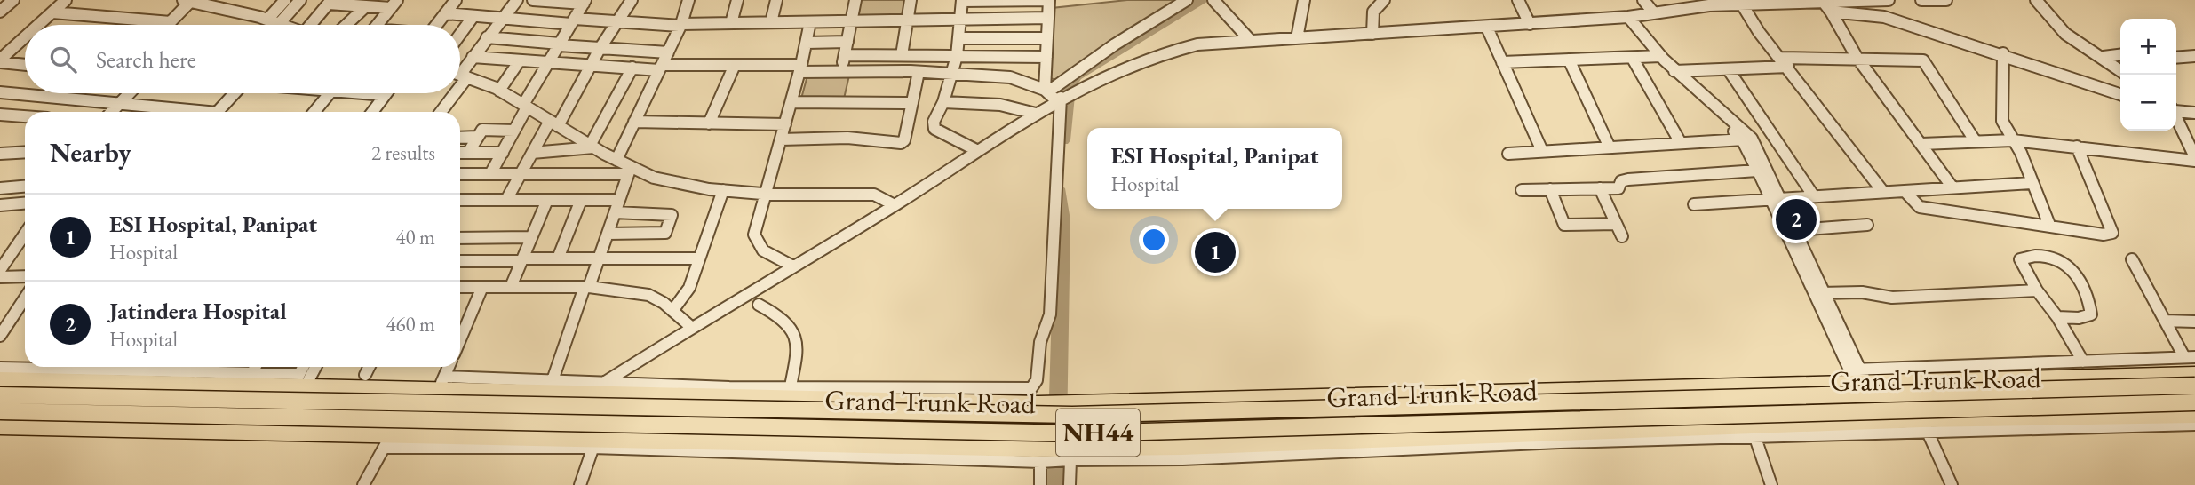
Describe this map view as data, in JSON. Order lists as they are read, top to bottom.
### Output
{
  "streets": {
    "highway": ["Grand Trunk Road", "NH44"]
  },
  "page": {
    "map_buttons": ["+", "−"],
    "search": "Search here",
    "heading": ["Nearby", "2 results"],
    "popup": ["ESI Hospital, Panipat", "Hospital"],
    "list": [
      {
        "mark": "1",
        "name": "ESI Hospital, Panipat",
        "note": "Hospital",
        "value": "40 m"
      },
      {
        "mark": "2",
        "name": "Jatindera Hospital",
        "note": "Hospital",
        "value": "460 m"
      }
    ],
    "pins": ["2", "1"]
  }
}
